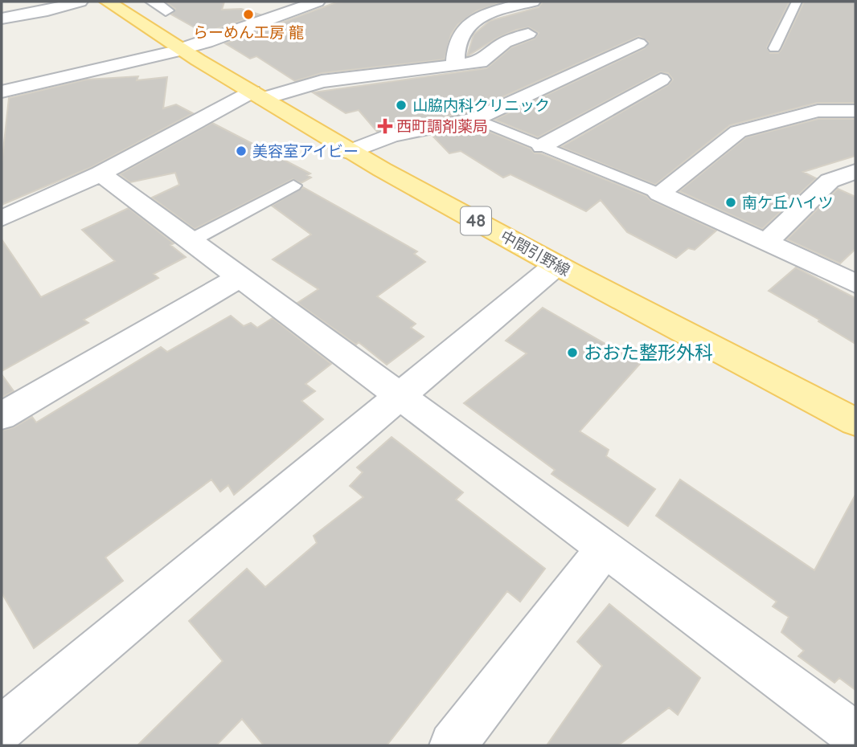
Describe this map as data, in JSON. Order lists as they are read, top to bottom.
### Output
{
  "streets": {
    "main road": ["48", "中間引野線"]
  },
  "places": {
    "other": [
      "らーめん工房 龍",
      "山脇内科クリニック",
      "美容室アイビー",
      "南ケ丘ハイツ",
      "おおた整形外科"
    ],
    "health": ["西町調剤薬局"]
  }
}
